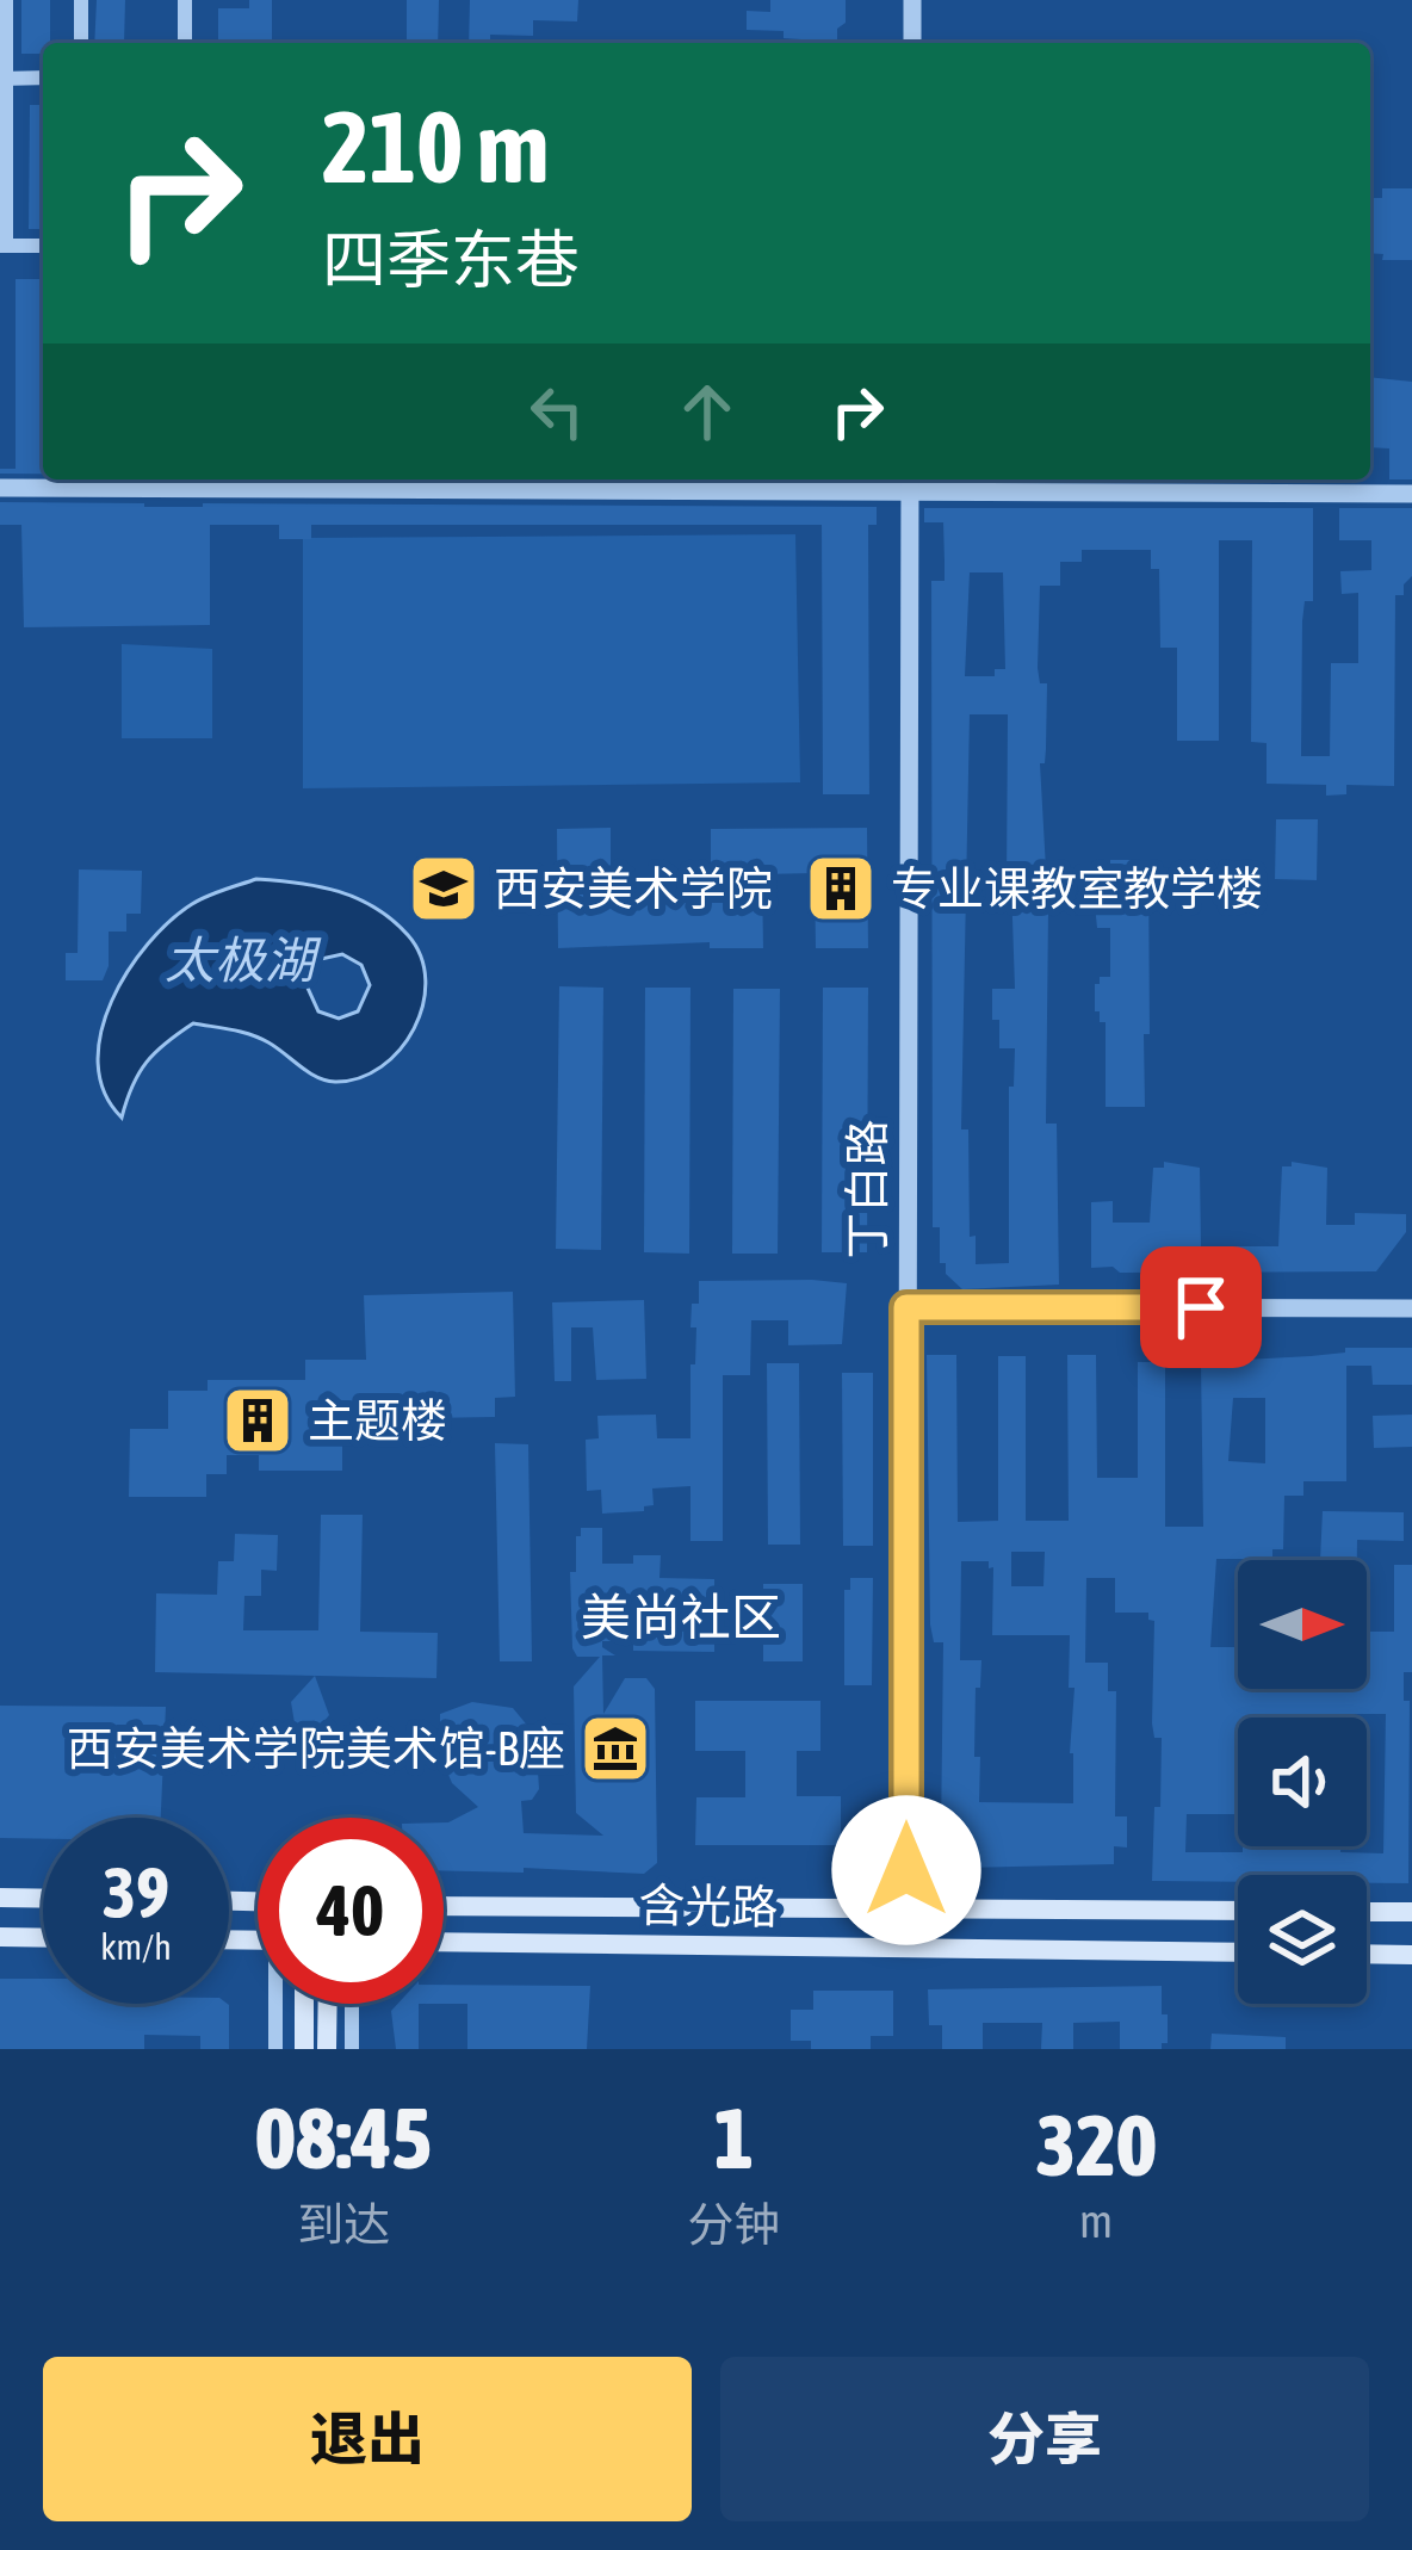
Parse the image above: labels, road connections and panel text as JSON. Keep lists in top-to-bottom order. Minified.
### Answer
{"streets":{"main road":["含光路"],"street":["丁白路"]},"crossings":[["丁白路","含光路"]],"districts":["美尚社区"],"water":["太极湖"],"places":{"school or university":["西安美术学院"],"building":["专业课教室教学楼","主题楼"],"museum":["西安美术学院美术馆-B座"]},"north":"right","page":{"turn":["210 m","四季东巷"],"speed":"39 km/h","limit":"40","eta":["08:45","到达","1","分钟","320","m"],"buttons":["退出","分享"]}}
